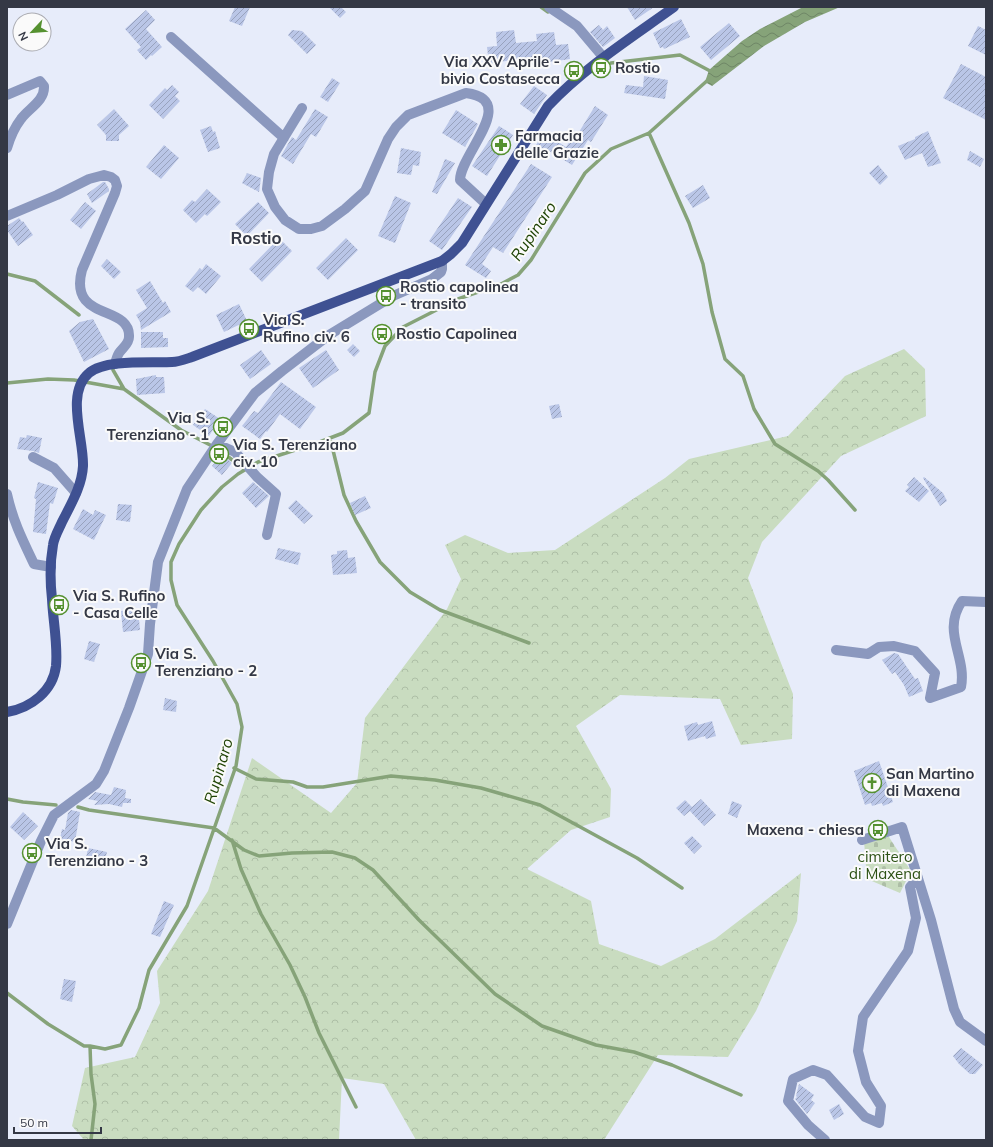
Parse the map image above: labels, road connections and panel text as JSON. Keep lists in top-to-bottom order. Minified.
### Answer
{"districts":["Rostio"],"water":["Rupinaro"],"parks":["cimitero di Maxena"],"places":{"bus stop":["Rostio","Via XXV Aprile - bivio Costasecca","Rostio capolinea - transito","Via S. Rufino civ. 6","Rostio Capolinea","Via S. Terenziano - 1","Via S. Terenziano civ. 10","Via S. Rufino - Casa Celle","Via S. Terenziano - 2","Maxena - chiesa","Via S. Terenziano - 3"],"pharmacy":["Farmacia delle Grazie"],"church":["San Martino di Maxena"]},"scale_bar":"50 m","north":"bottom left"}
